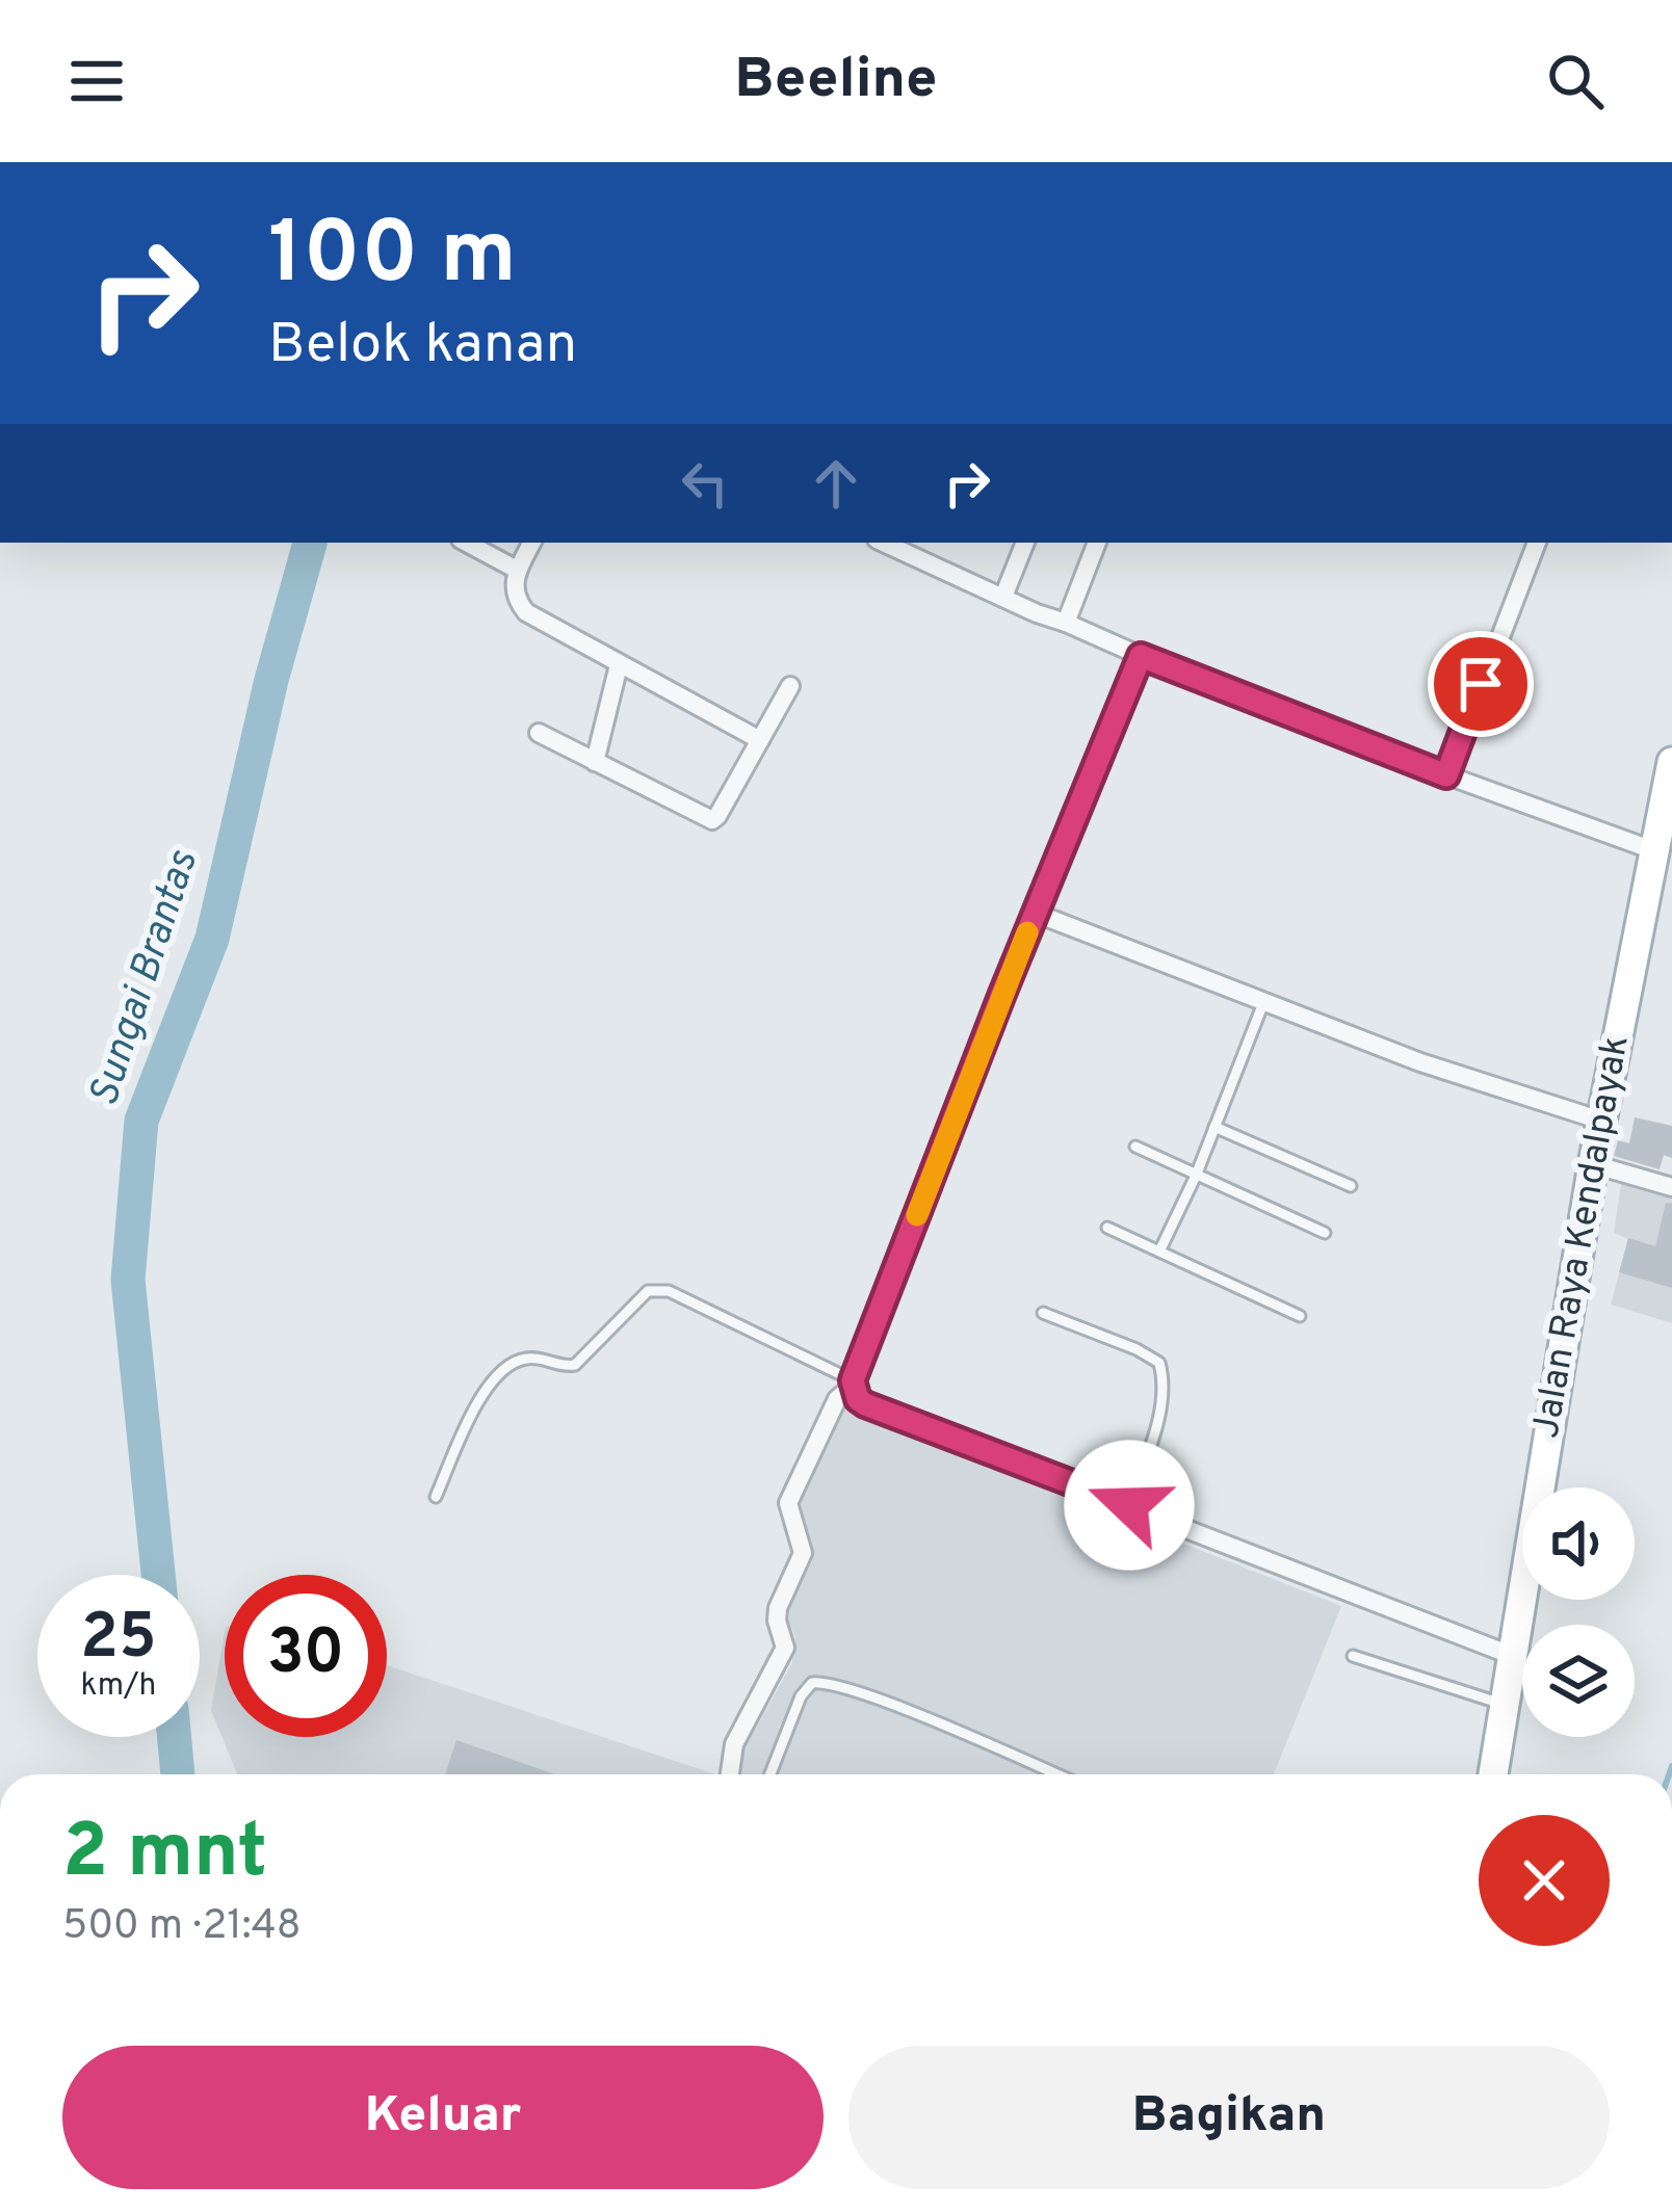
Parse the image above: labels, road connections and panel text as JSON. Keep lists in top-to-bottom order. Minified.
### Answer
{"streets":{"main road":["Jalan Raya Kendalpayak"]},"water":["Sungai Brantas"],"page":{"header":"Beeline","turn":["100 m","Belok kanan"],"speed":"25 km/h","limit":"30","heading":["2 mnt","500 m · 21:48"],"buttons":["Keluar","Bagikan"]}}
